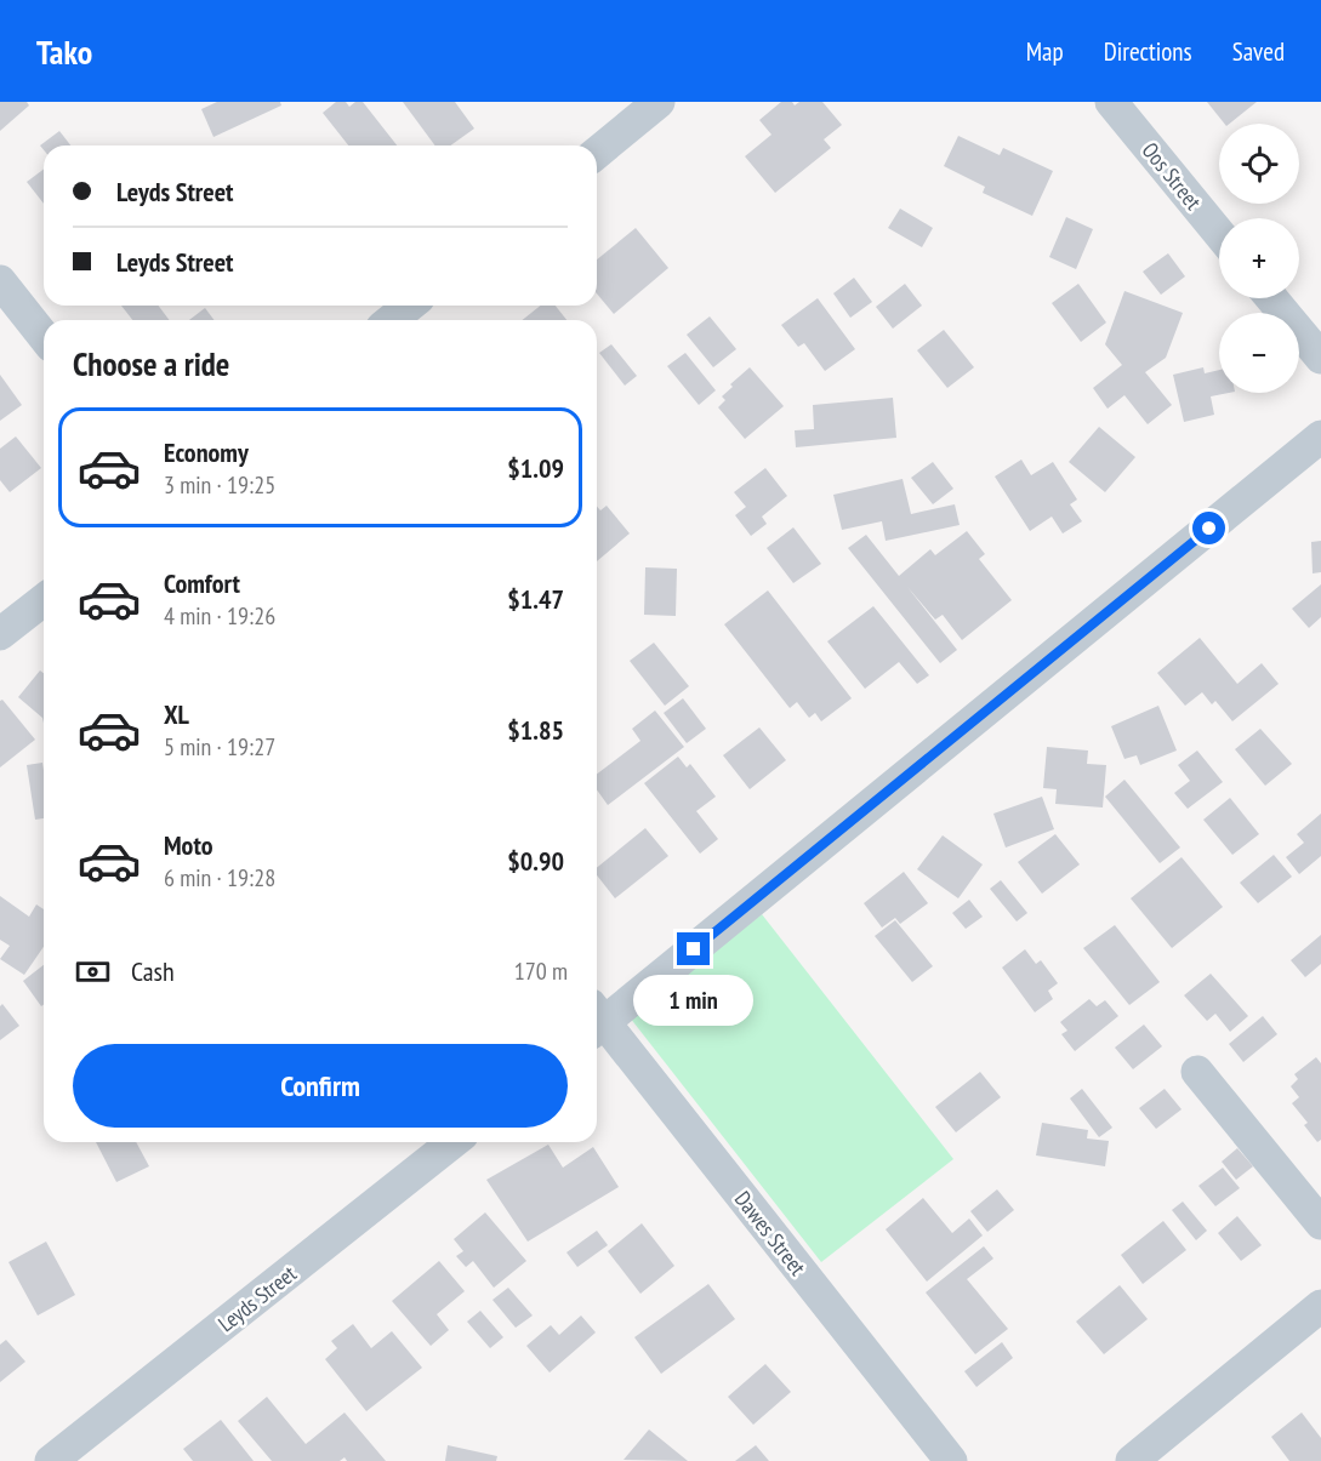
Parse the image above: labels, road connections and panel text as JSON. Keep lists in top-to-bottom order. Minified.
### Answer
{"streets":{"street":["Oos Street","Dawes Street","Leyds Street"]},"page":{"header":"Tako","nav":["Map","Directions","Saved"],"map_buttons":["+","−"],"banner":["Leyds Street","Leyds Street"],"heading":"Choose a ride","list":[{"name":"Economy","note":"3 min · 19:25","value":"$1.09"},{"name":"Comfort","note":"4 min · 19:26","value":"$1.47"},{"name":"XL","note":"5 min · 19:27","value":"$1.85"},{"name":"Moto","note":"6 min · 19:28","value":"$0.90"}],"pay":["Cash","170 m"],"bubble":"1 min","buttons":"Confirm"}}
